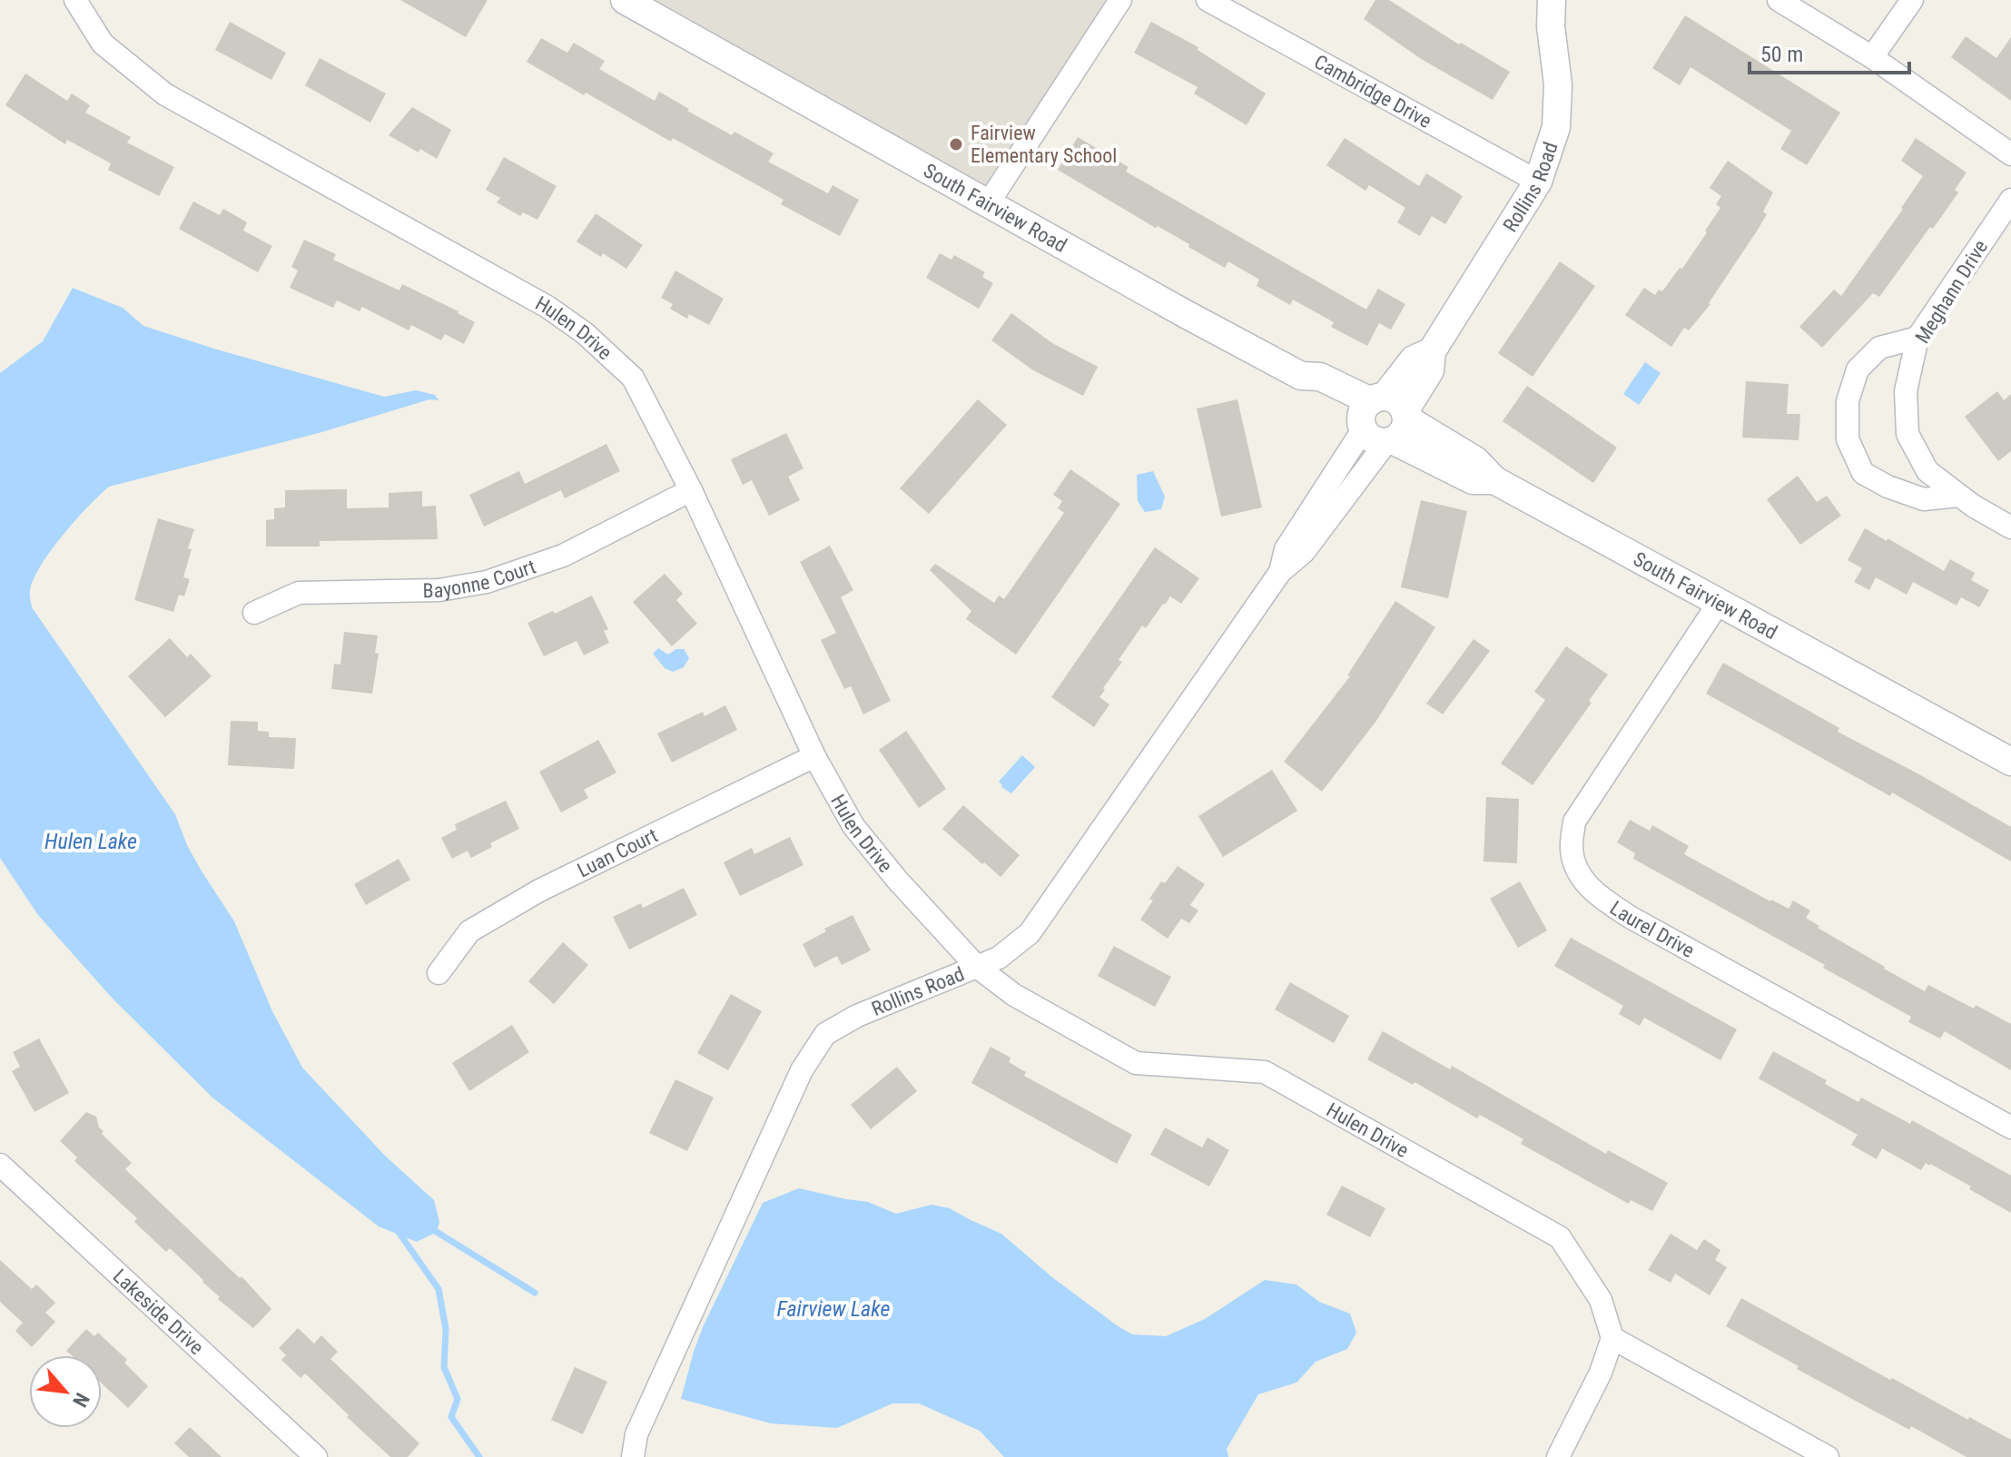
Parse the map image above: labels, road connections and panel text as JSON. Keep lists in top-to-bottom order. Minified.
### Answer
{"streets":{"street":["Cambridge Drive","Rollins Road","South Fairview Road","Meghann Drive","Hulen Drive","Bayonne Court","Luan Court","Laurel Drive","Lakeside Drive"]},"crossings":[["Cambridge Drive","Rollins Road"],["Rollins Road","South Fairview Road"],["Rollins Road","Hulen Drive"],["South Fairview Road","Laurel Drive"],["Hulen Drive","Bayonne Court"],["Hulen Drive","Luan Court"]],"water":["Hulen Lake","Fairview Lake"],"places":["Fairview Elementary School"],"scale_bar":"50 m","north":"bottom right"}
